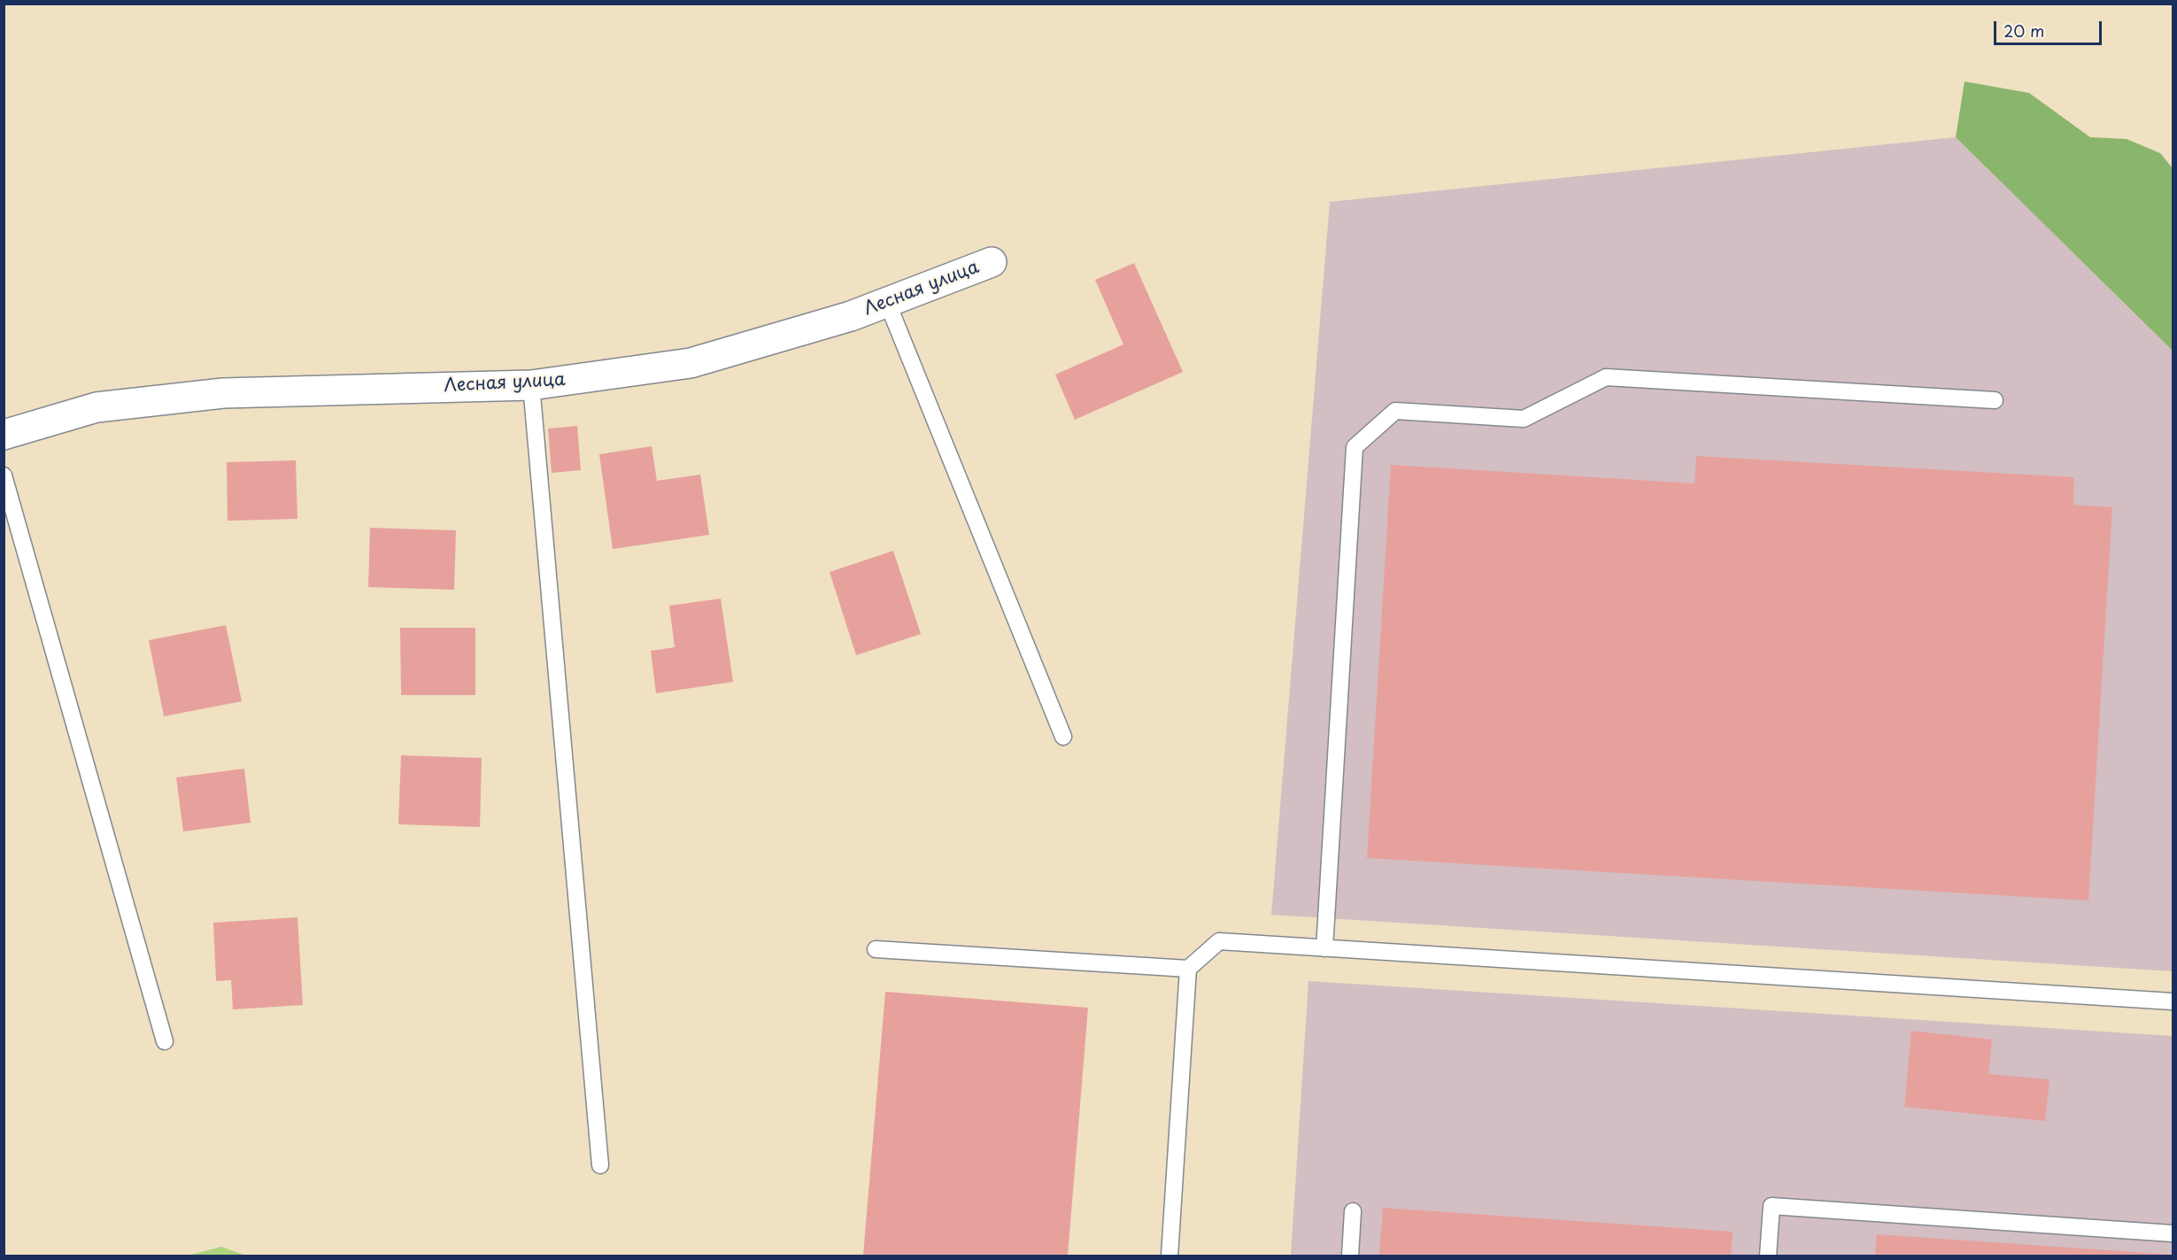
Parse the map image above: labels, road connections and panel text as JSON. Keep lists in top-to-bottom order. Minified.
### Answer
{"streets":{"street":["Лесная улица"]},"scale_bar":"20 m"}
